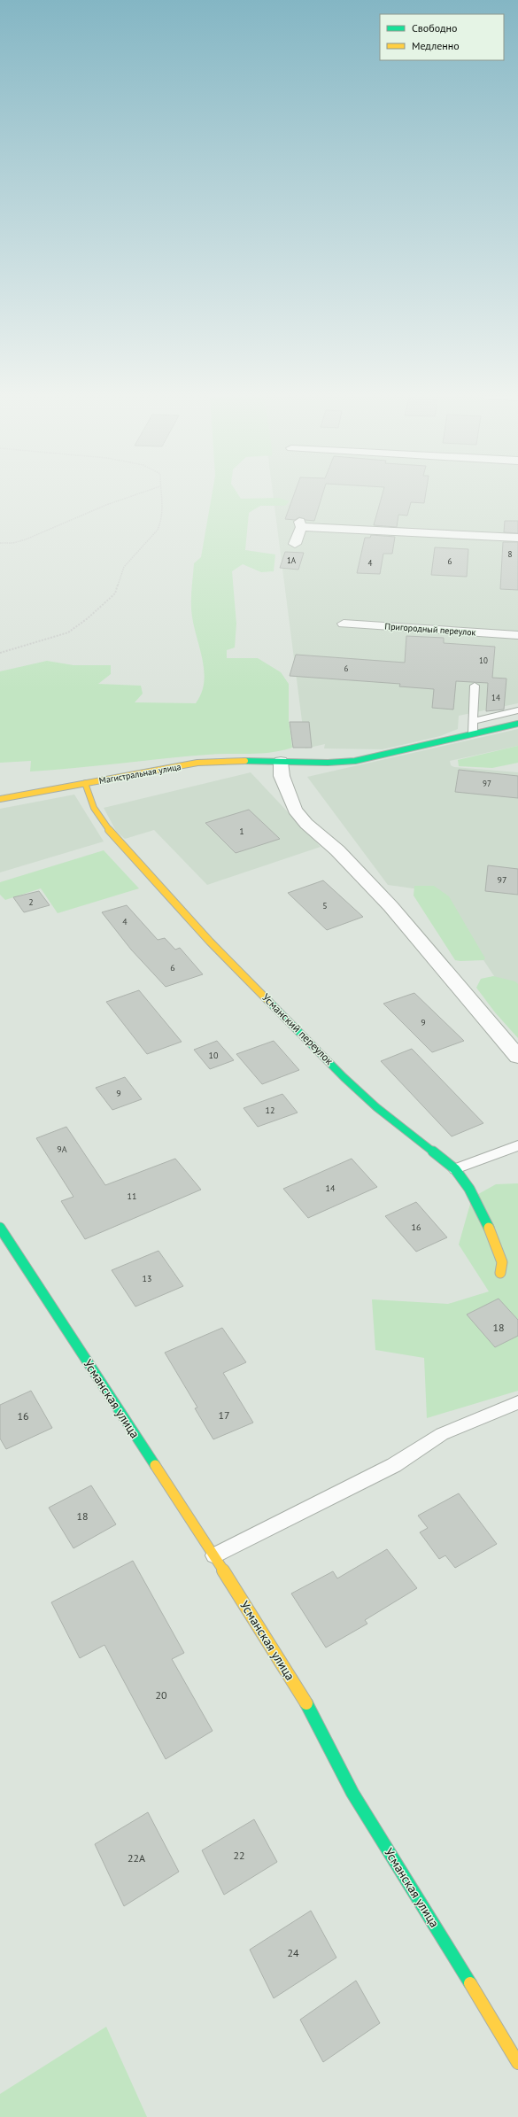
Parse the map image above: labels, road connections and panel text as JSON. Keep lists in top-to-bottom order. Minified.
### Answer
{"streets":{"street":["Пригородный переулок","Магистральная улица","Усманский переулок","Усманская улица"]},"crossings":[["Магистральная улица","Усманский переулок"]],"house_numbers":["8","1А","6","4","10","6","14","97","1","97","2","5","4","6","9","10","9","12","9А","14","11","16","13","18","17","16","18","20","22","22А","24"],"legend":["Свободно","Медленно"]}
